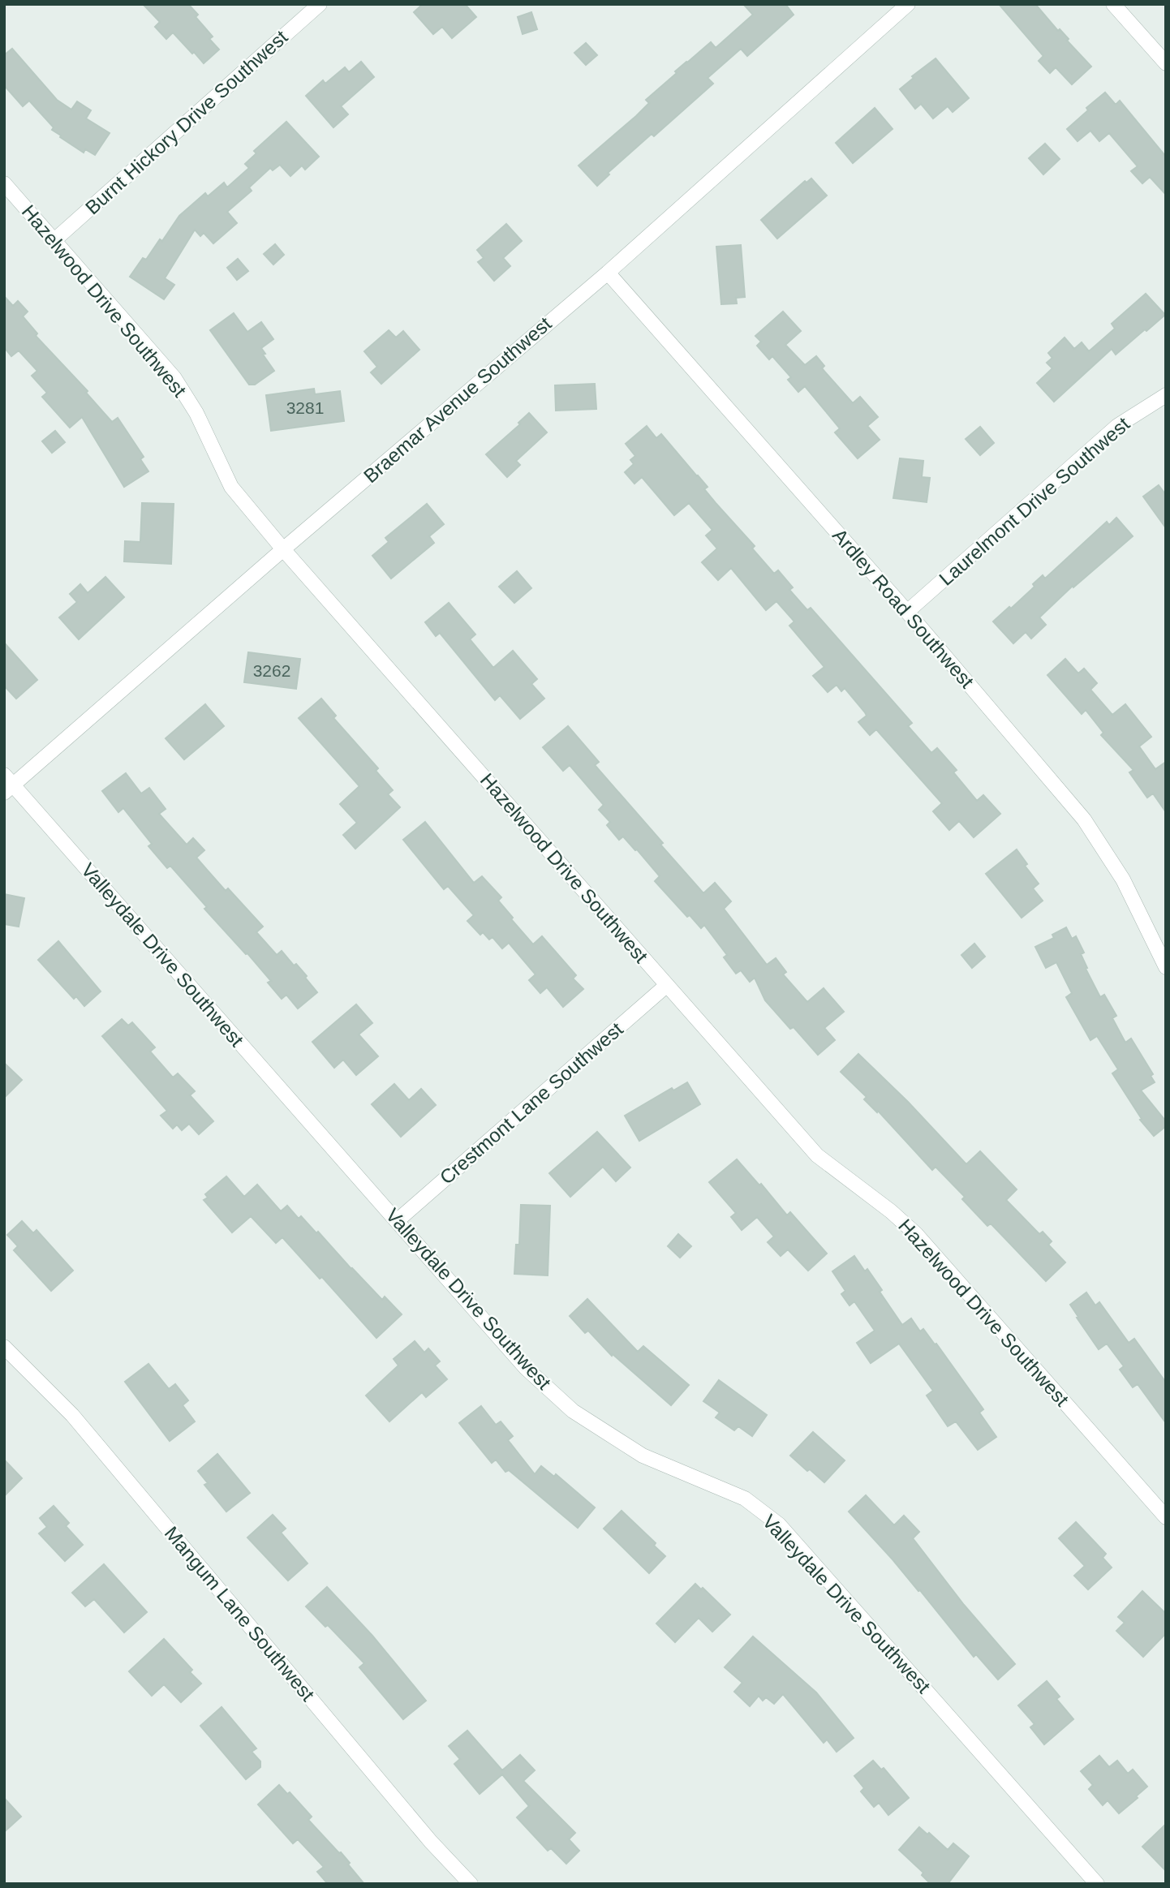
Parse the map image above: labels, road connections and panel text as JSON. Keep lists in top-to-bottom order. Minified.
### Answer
{"streets":{"street":["Burnt Hickory Drive Southwest","Hazelwood Drive Southwest","Braemar Avenue Southwest","Laurelmont Drive Southwest","Ardley Road Southwest","Valleydale Drive Southwest","Crestmont Lane Southwest","Mangum Lane Southwest"]},"crossings":[["Burnt Hickory Drive Southwest","Hazelwood Drive Southwest"],["Hazelwood Drive Southwest","Braemar Avenue Southwest"],["Hazelwood Drive Southwest","Crestmont Lane Southwest"],["Braemar Avenue Southwest","Ardley Road Southwest"],["Braemar Avenue Southwest","Valleydale Drive Southwest"],["Laurelmont Drive Southwest","Ardley Road Southwest"],["Valleydale Drive Southwest","Crestmont Lane Southwest"]],"house_numbers":["3281","3262"]}
